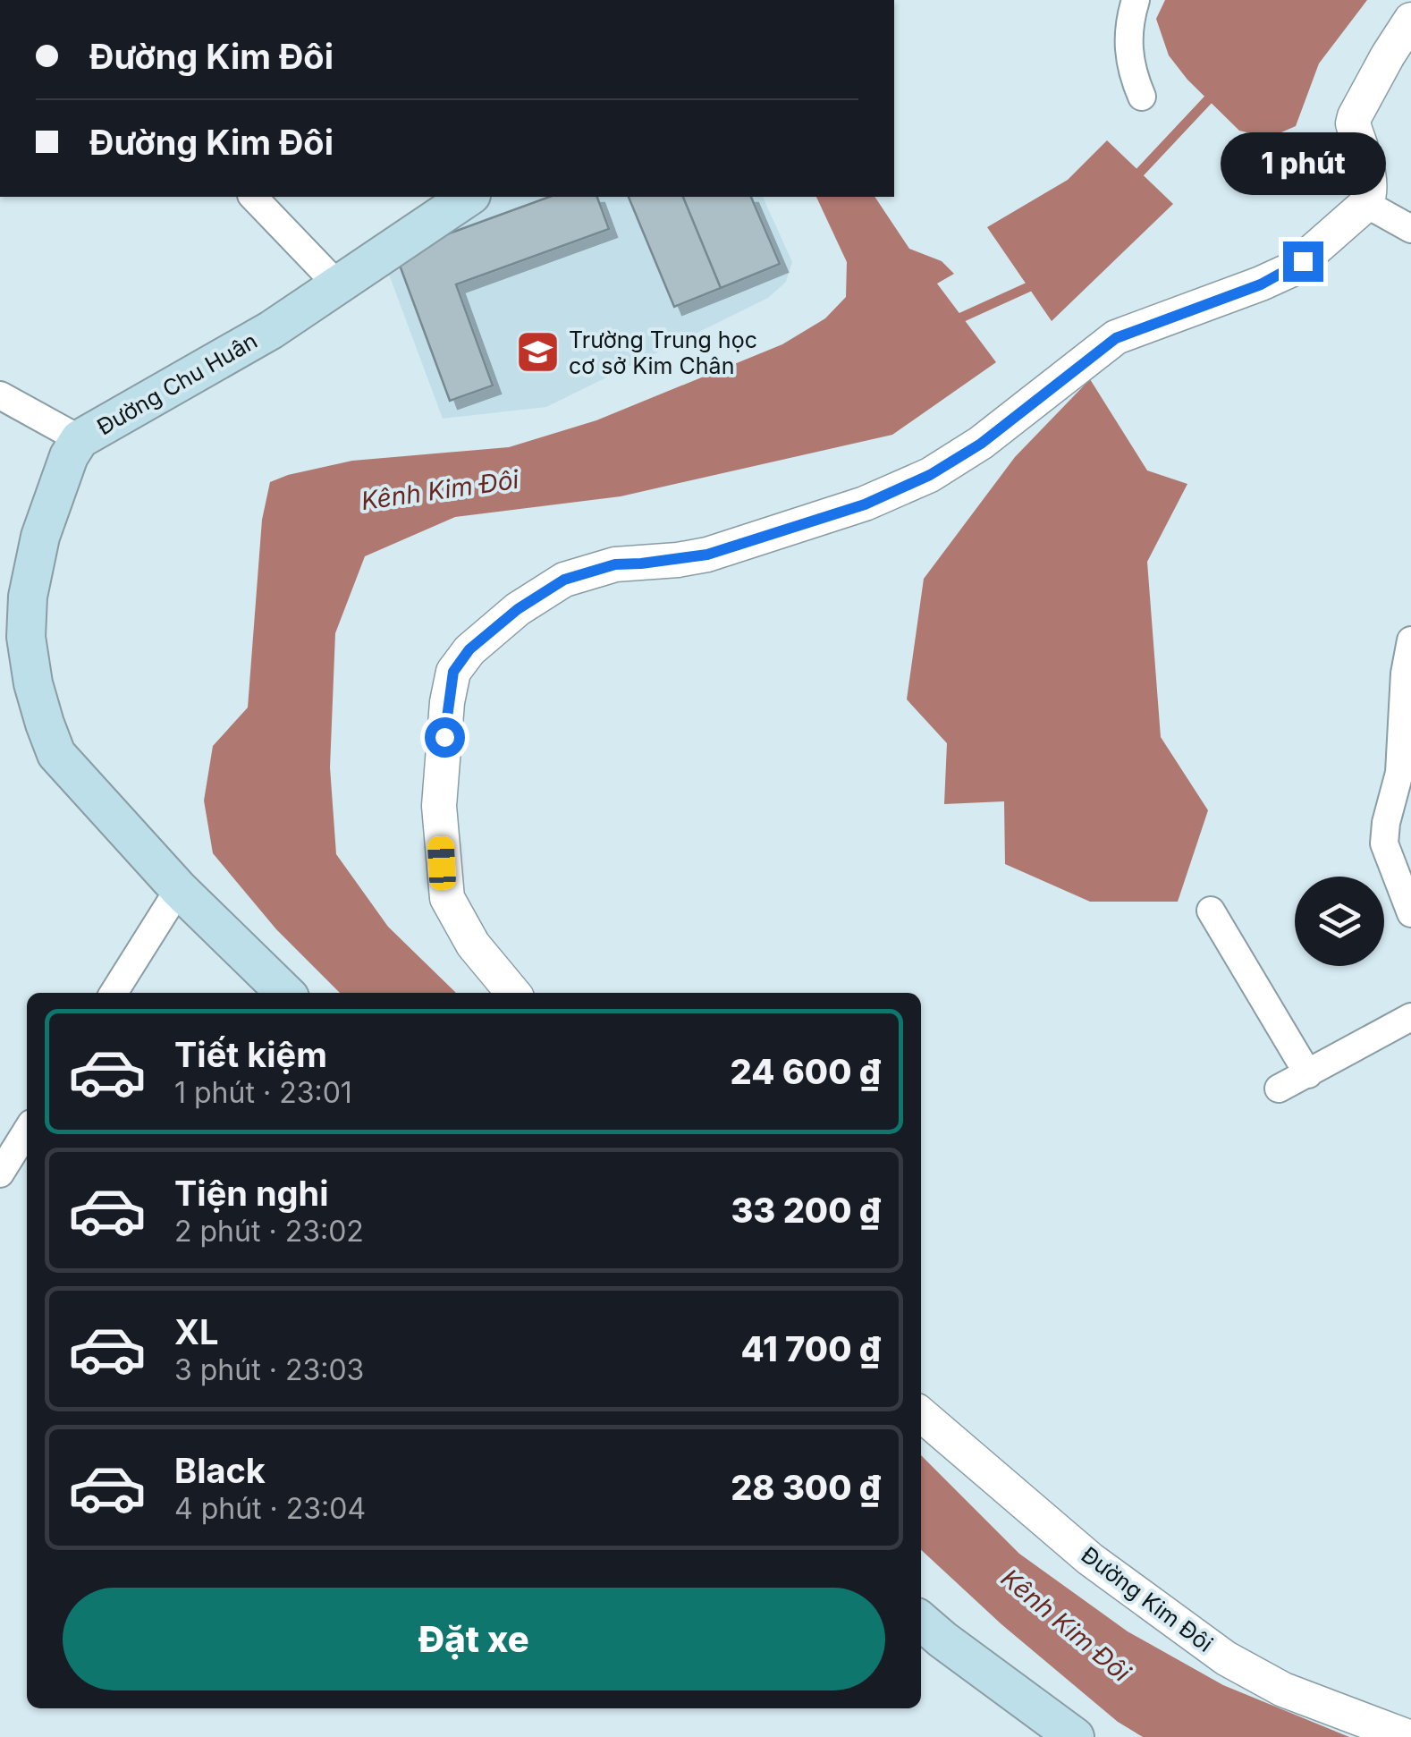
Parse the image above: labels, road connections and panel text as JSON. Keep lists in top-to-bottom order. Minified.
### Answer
{"streets":{"main road":["Đường Chu Huân"],"street":["Đường Kim Đôi"]},"water":["Kênh Kim Đôi"],"places":{"school or university":["Trường Trung học cơ sở Kim Chân"]},"page":{"banner":["Đường Kim Đôi","Đường Kim Đôi"],"bubble":"1 phút","list":[{"name":"Tiết kiệm","note":"1 phút · 23:01","value":"24 600 ₫"},{"name":"Tiện nghi","note":"2 phút · 23:02","value":"33 200 ₫"},{"name":"XL","note":"3 phút · 23:03","value":"41 700 ₫"},{"name":"Black","note":"4 phút · 23:04","value":"28 300 ₫"}],"buttons":"Đặt xe"}}
